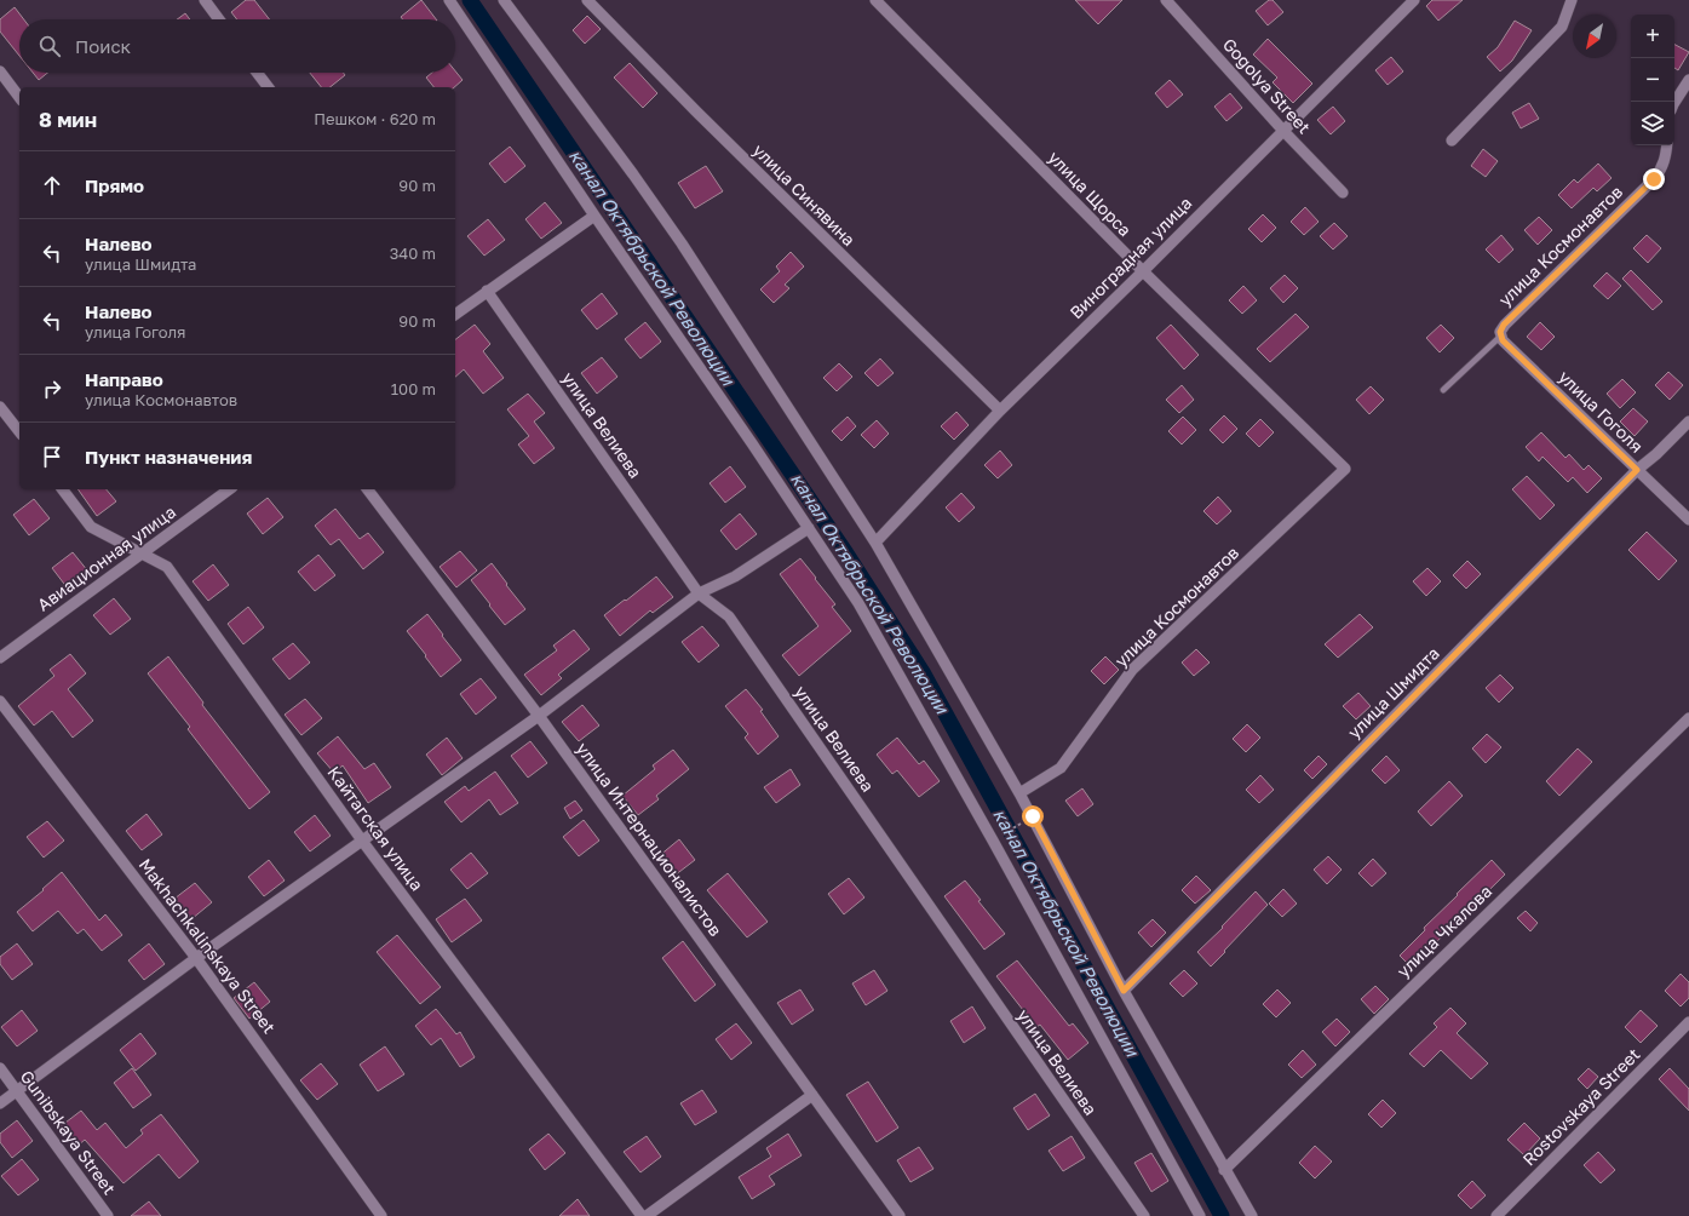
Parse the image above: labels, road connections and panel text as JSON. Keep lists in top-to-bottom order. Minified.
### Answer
{"streets":{"street":["Gogolya Street","улица Щорса","улица Синявина","улица Космонавтов","Виноградная улица","улица Гоголя","улица Велиева","Авиационная улица","улица Шмидта","Кайтагская улица","улица Интернационалистов","улица Чкалова","Makhachkalinskaya Street","Rostovskaya Street","Gunibskaya Street"]},"crossings":[["Gogolya Street","Виноградная улица"],["улица Щорса","улица Космонавтов"],["улица Щорса","Виноградная улица"],["улица Синявина","Виноградная улица"],["улица Космонавтов","улица Гоголя"],["улица Гоголя","улица Шмидта"],["Авиационная улица","Кайтагская улица"]],"water":["канал Октябрьской Революции"],"north":"bottom left","page":{"map_buttons":["+","−"],"search":"Поиск","heading":["8 мин","Пешком · 620 m"],"list":[["Прямо","90 m"],["Налево","улица Шмидта","340 m"],["Налево","улица Гоголя","90 m"],["Направо","улица Космонавтов","100 m"],"Пункт назначения"]}}
